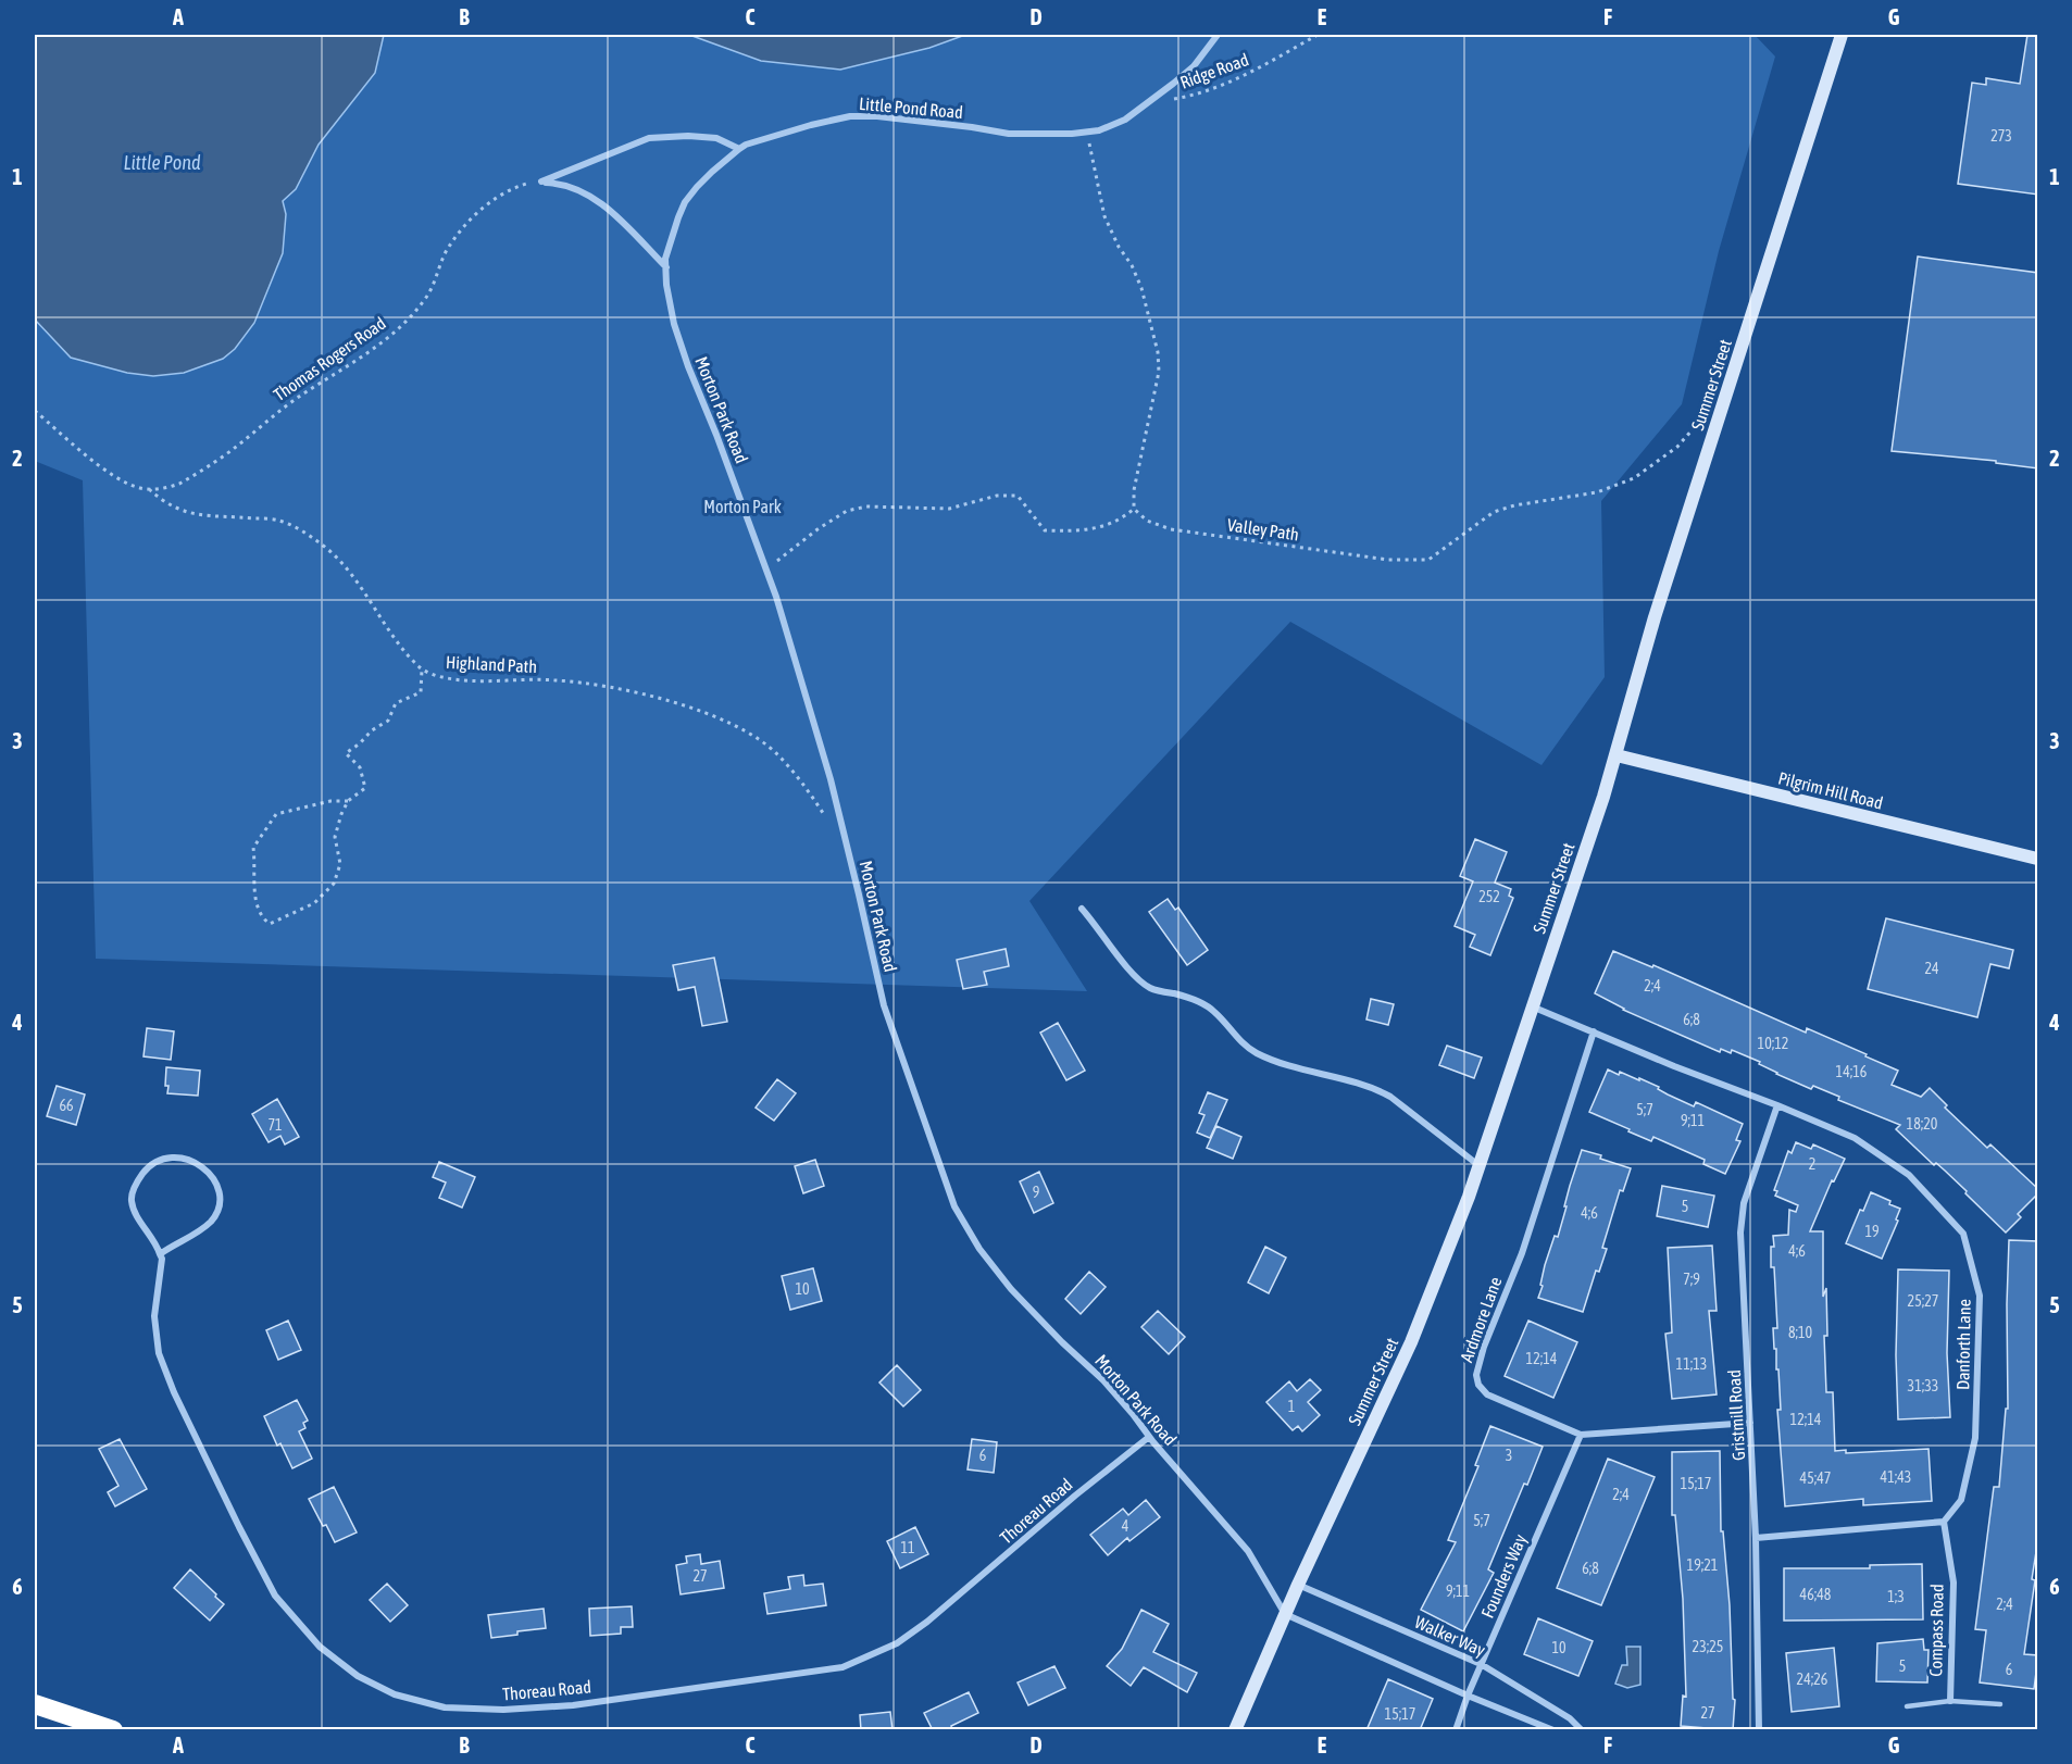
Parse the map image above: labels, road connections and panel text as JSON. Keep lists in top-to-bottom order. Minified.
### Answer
{"streets":{"main road":["Summer Street","Pilgrim Hill Road"],"street":["Little Pond Road","Morton Park Road","Ardmore Lane","Danforth Lane","Gristmill Road","Thoreau Road","Founders Way","Compass Road","Walker Way"],"path":["Ridge Road","Thomas Rogers Road","Valley Path","Highland Path"]},"crossings":[["Ridge Road","Little Pond Road"],["Little Pond Road","Morton Park Road"],["Thomas Rogers Road","Highland Path"],["Summer Street","Morton Park Road"],["Summer Street","Pilgrim Hill Road"],["Summer Street","Danforth Lane"],["Summer Street","Walker Way"],["Morton Park Road","Thoreau Road"],["Ardmore Lane","Danforth Lane"],["Ardmore Lane","Gristmill Road"],["Ardmore Lane","Founders Way"],["Danforth Lane","Gristmill Road"],["Danforth Lane","Compass Road"],["Founders Way","Walker Way"]],"water":["Little Pond"],"parks":["Morton Park"],"house_numbers":["273","252","24","2;4","6;8","10;12","14;16","66","5;7","9;11","18;20","71","2","9","5","4;6","19","4;6","7;9","10","25;27","8;10","12;14","11;13","31;33","1","12;14","6","3","41;43","45;47","15;17","2;4","5;7","4","11","19;21","6;8","27","9;11","46;48","1;3","2;4","23;25","10","5","6","24;26","27","15;17"],"grid":{"columns":["A","B","C","D","E","F","G"],"rows":["1","2","3","4","5","6"]}}
